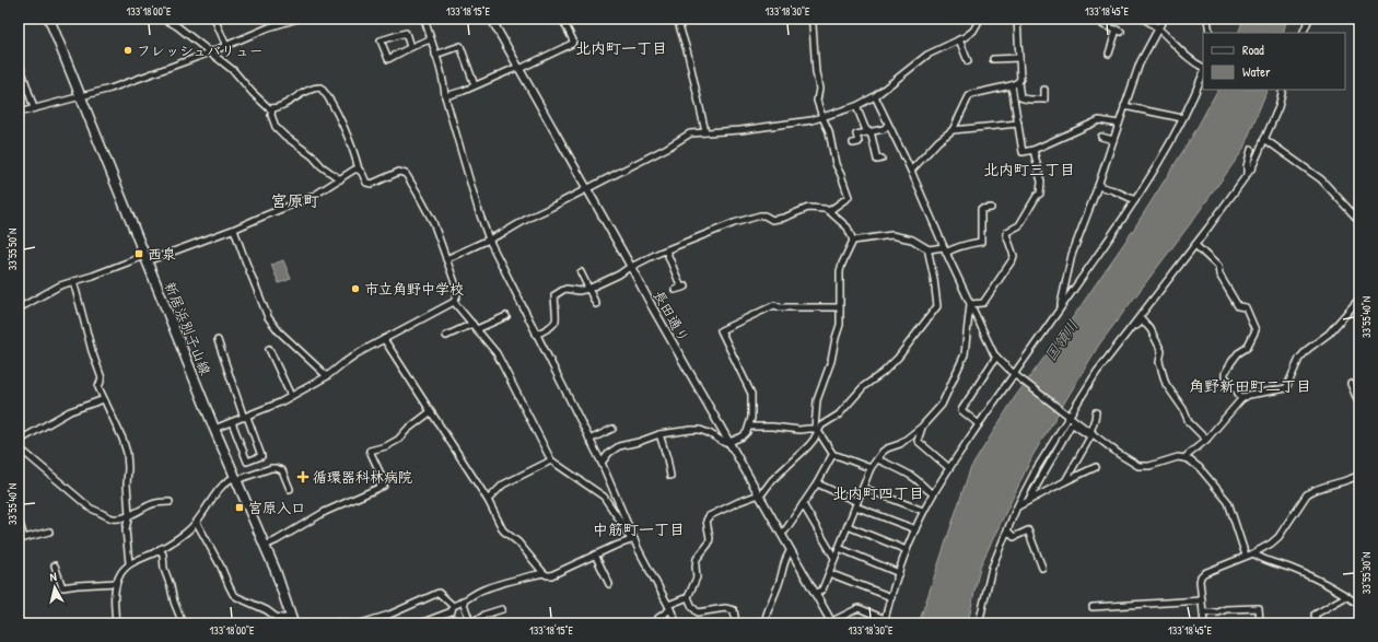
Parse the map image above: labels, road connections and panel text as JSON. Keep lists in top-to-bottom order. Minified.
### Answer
{"streets":{"main road":["新居浜別子山線"],"street":["長田通り"]},"districts":["北内町一丁目","北内町三丁目","宮原町","角野新田町二丁目","北内町四丁目","中筋町一丁目"],"water":["国領川"],"places":{"other":["フレッシュバリュー","市立角野中学校"],"transit":["西泉","宮原入口"],"health":["循環器科林病院"]},"legend":["Road","Water"],"north":"top","coordinates":["133°18'00\"E","133°18'15\"E","133°18'30\"E","133°18'45\"E","33°55'50\"N","33°55'40\"N","33°55'30\"N"]}
